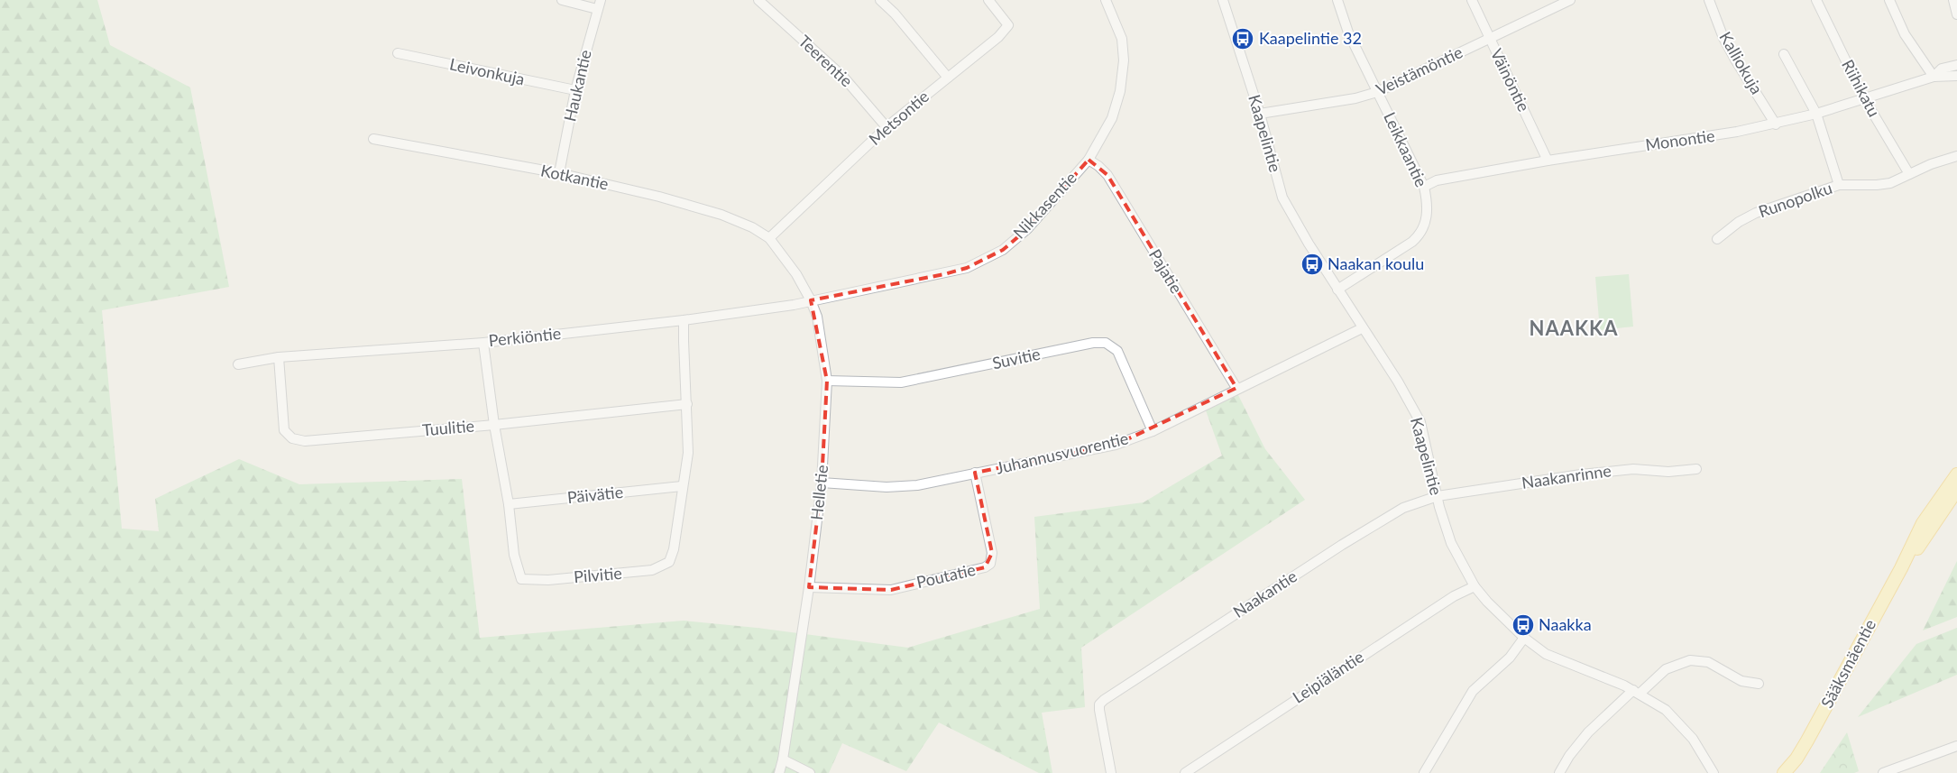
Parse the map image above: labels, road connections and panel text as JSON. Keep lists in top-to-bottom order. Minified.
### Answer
{"streets":{"main road":["Sääksmäentie"],"street":["Teerentie","Kalliokuja","Veistämöntie","Leivonkuja","Väinöntie","Haukantie","Riihikatu","Metsontie","Kaapelintie","Monontie","Leikkaantie","Kotkantie","Runopolku","Nikkasentie","Pajatie","Perkiöntie","Suvitie","Tuulitie","Juhannusvuorentie","Naakanrinne","Helletie","Päivätie","Pilvitie","Poutatie","Naakantie","Leipiäläntie"]},"crossings":[["Teerentie","Metsontie"],["Kalliokuja","Monontie"],["Veistämöntie","Väinöntie"],["Veistämöntie","Kaapelintie"],["Veistämöntie","Leikkaantie"],["Leivonkuja","Haukantie"],["Väinöntie","Monontie"],["Haukantie","Kotkantie"],["Riihikatu","Monontie"],["Riihikatu","Runopolku"],["Metsontie","Kotkantie"],["Metsontie","Helletie"],["Kaapelintie","Leikkaantie"],["Kaapelintie","Juhannusvuorentie"],["Kaapelintie","Naakanrinne"],["Kaapelintie","Naakantie"],["Kaapelintie","Leipiäläntie"],["Monontie","Leikkaantie"],["Kotkantie","Helletie"],["Nikkasentie","Pajatie"],["Nikkasentie","Perkiöntie"],["Nikkasentie","Helletie"],["Pajatie","Juhannusvuorentie"],["Perkiöntie","Tuulitie"],["Perkiöntie","Helletie"],["Perkiöntie","Pilvitie"],["Suvitie","Juhannusvuorentie"],["Suvitie","Helletie"],["Tuulitie","Pilvitie"],["Juhannusvuorentie","Helletie"],["Juhannusvuorentie","Poutatie"],["Naakanrinne","Naakantie"],["Helletie","Poutatie"],["Päivätie","Pilvitie"]],"districts":["NAAKKA"],"places":{"bus stop":["Kaapelintie 32","Naakan koulu","Naakka"]}}
